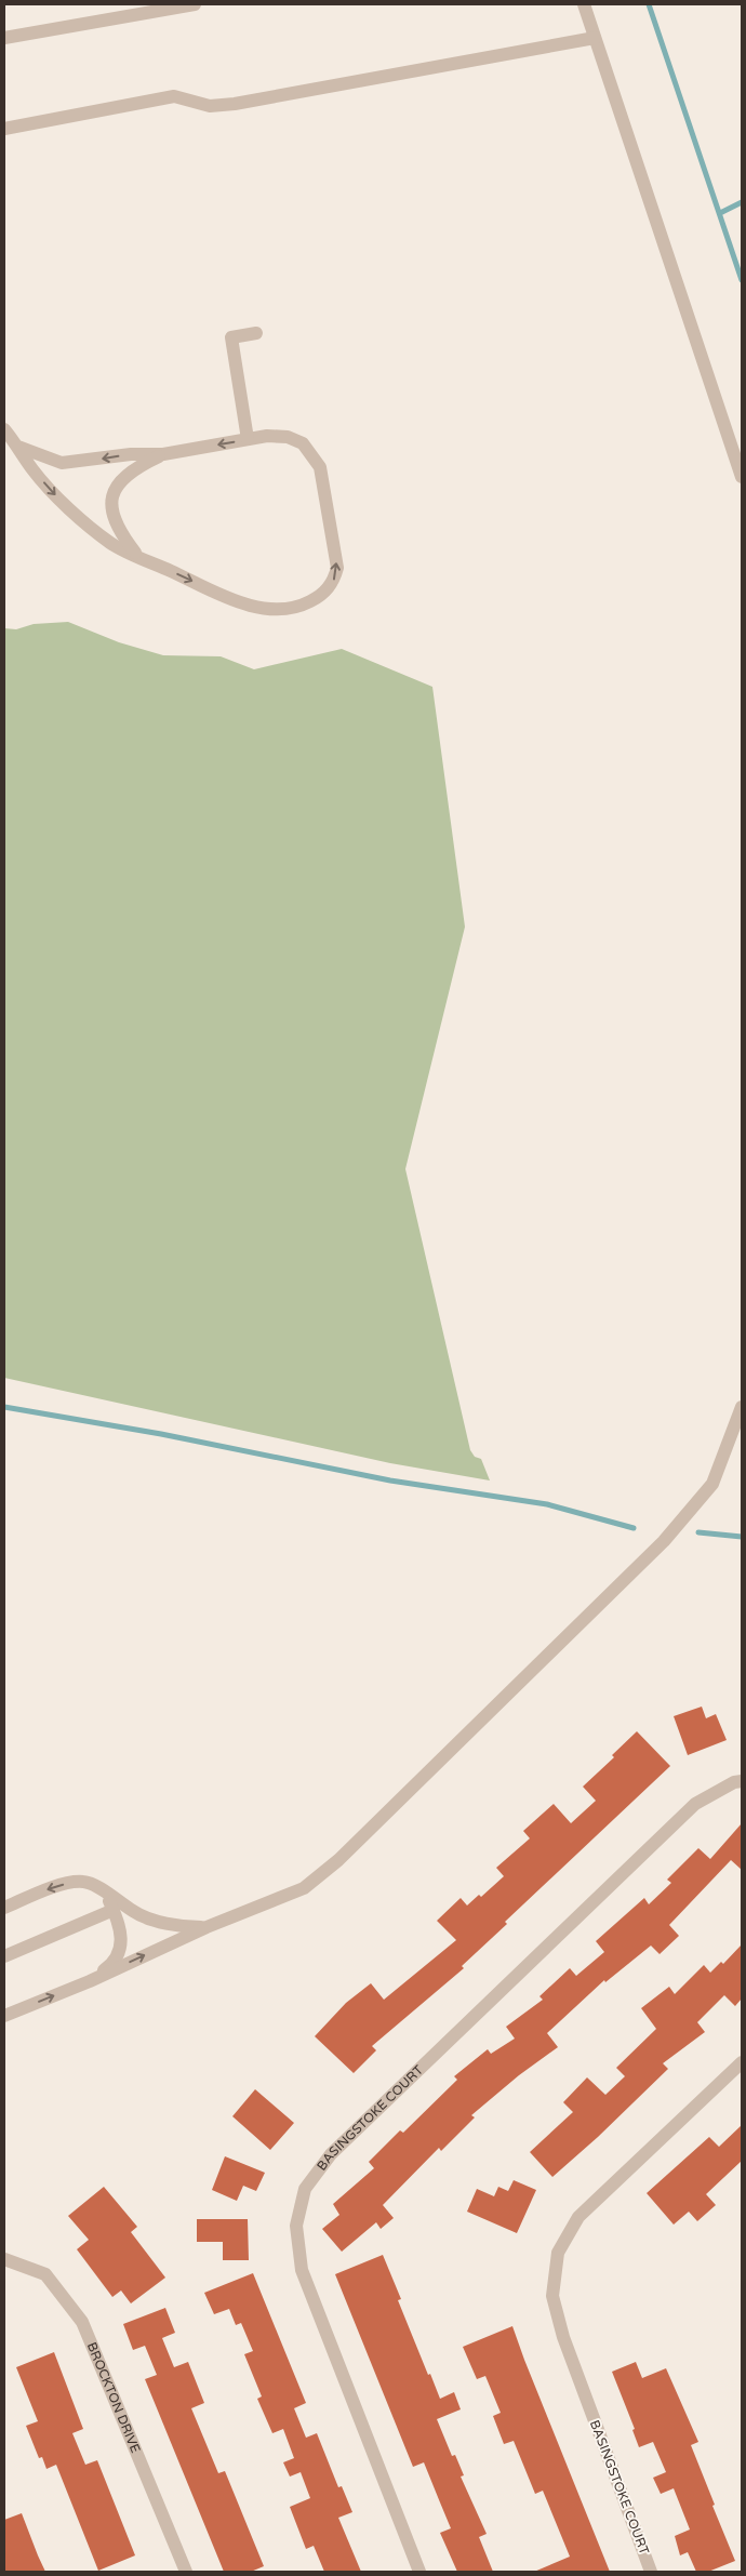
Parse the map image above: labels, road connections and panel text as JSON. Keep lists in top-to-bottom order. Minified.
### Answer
{"streets":{"street":["BASINGSTOKE COURT","BROCKTON DRIVE"]}}
